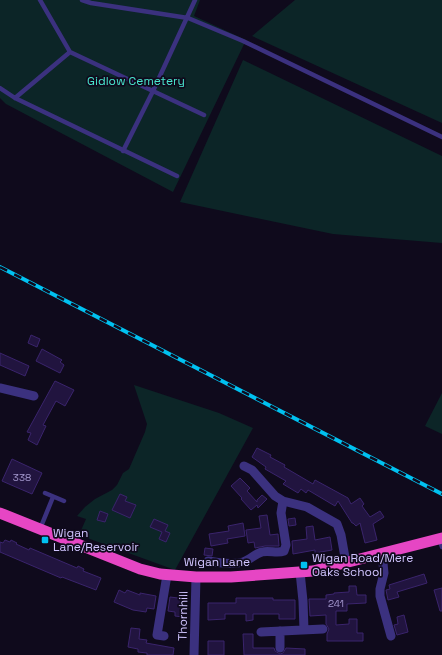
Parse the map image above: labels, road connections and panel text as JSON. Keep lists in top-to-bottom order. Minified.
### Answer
{"streets":{"highway":["Wigan Lane"],"street":["Thornhill"]},"crossings":[["Wigan Lane","Thornhill"]],"parks":["Gidlow Cemetery"],"places":{"transit":["Wigan Lane/Reservoir","Wigan Road/Mere Oaks School"]},"house_numbers":["338","241"]}
